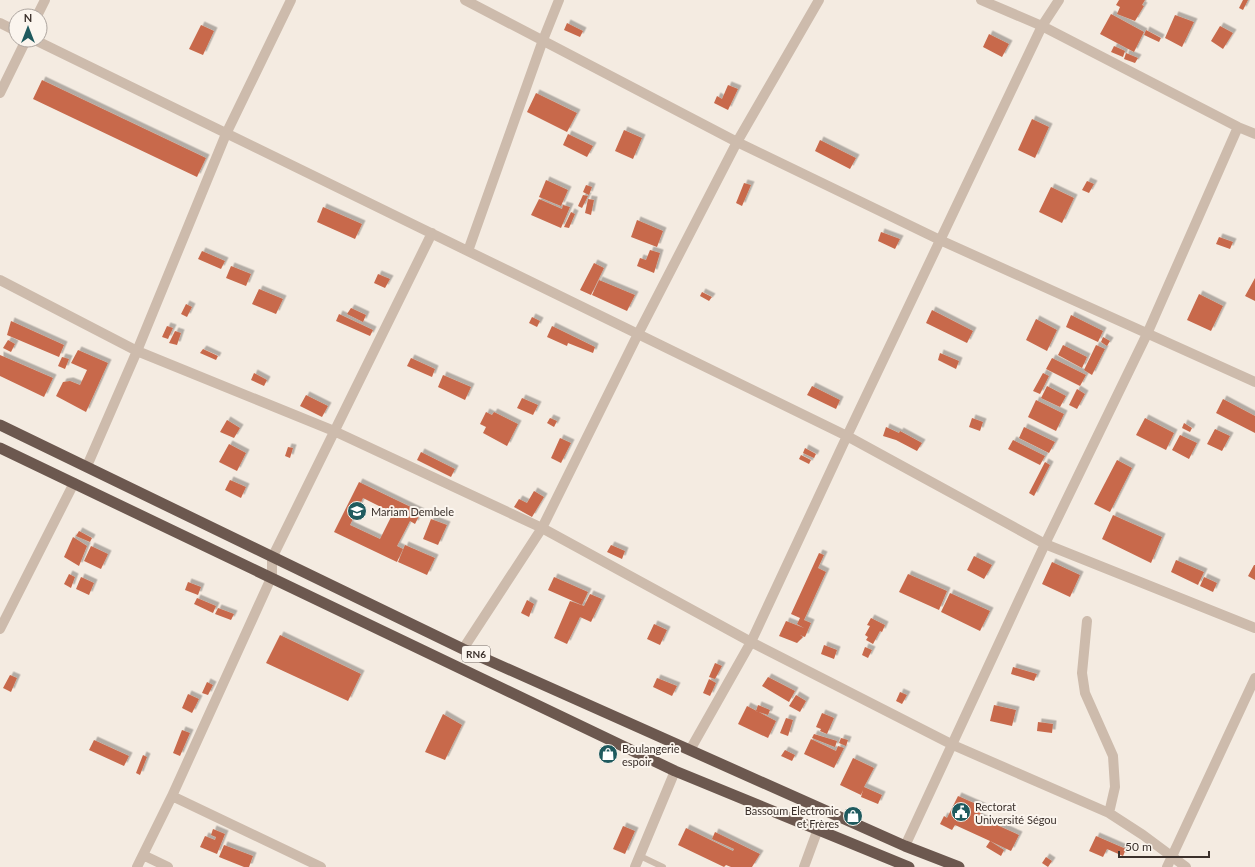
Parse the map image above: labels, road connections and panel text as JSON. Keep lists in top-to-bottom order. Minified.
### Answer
{"streets":{"highway":["RN6"]},"places":{"school or university":["Mariam Dembele"],"shop":["Boulangerie espoir","Bassoum Electronic et Frères"],"public building":["Rectorat Université Ségou"]},"scale_bar":"50 m","north":"top"}
